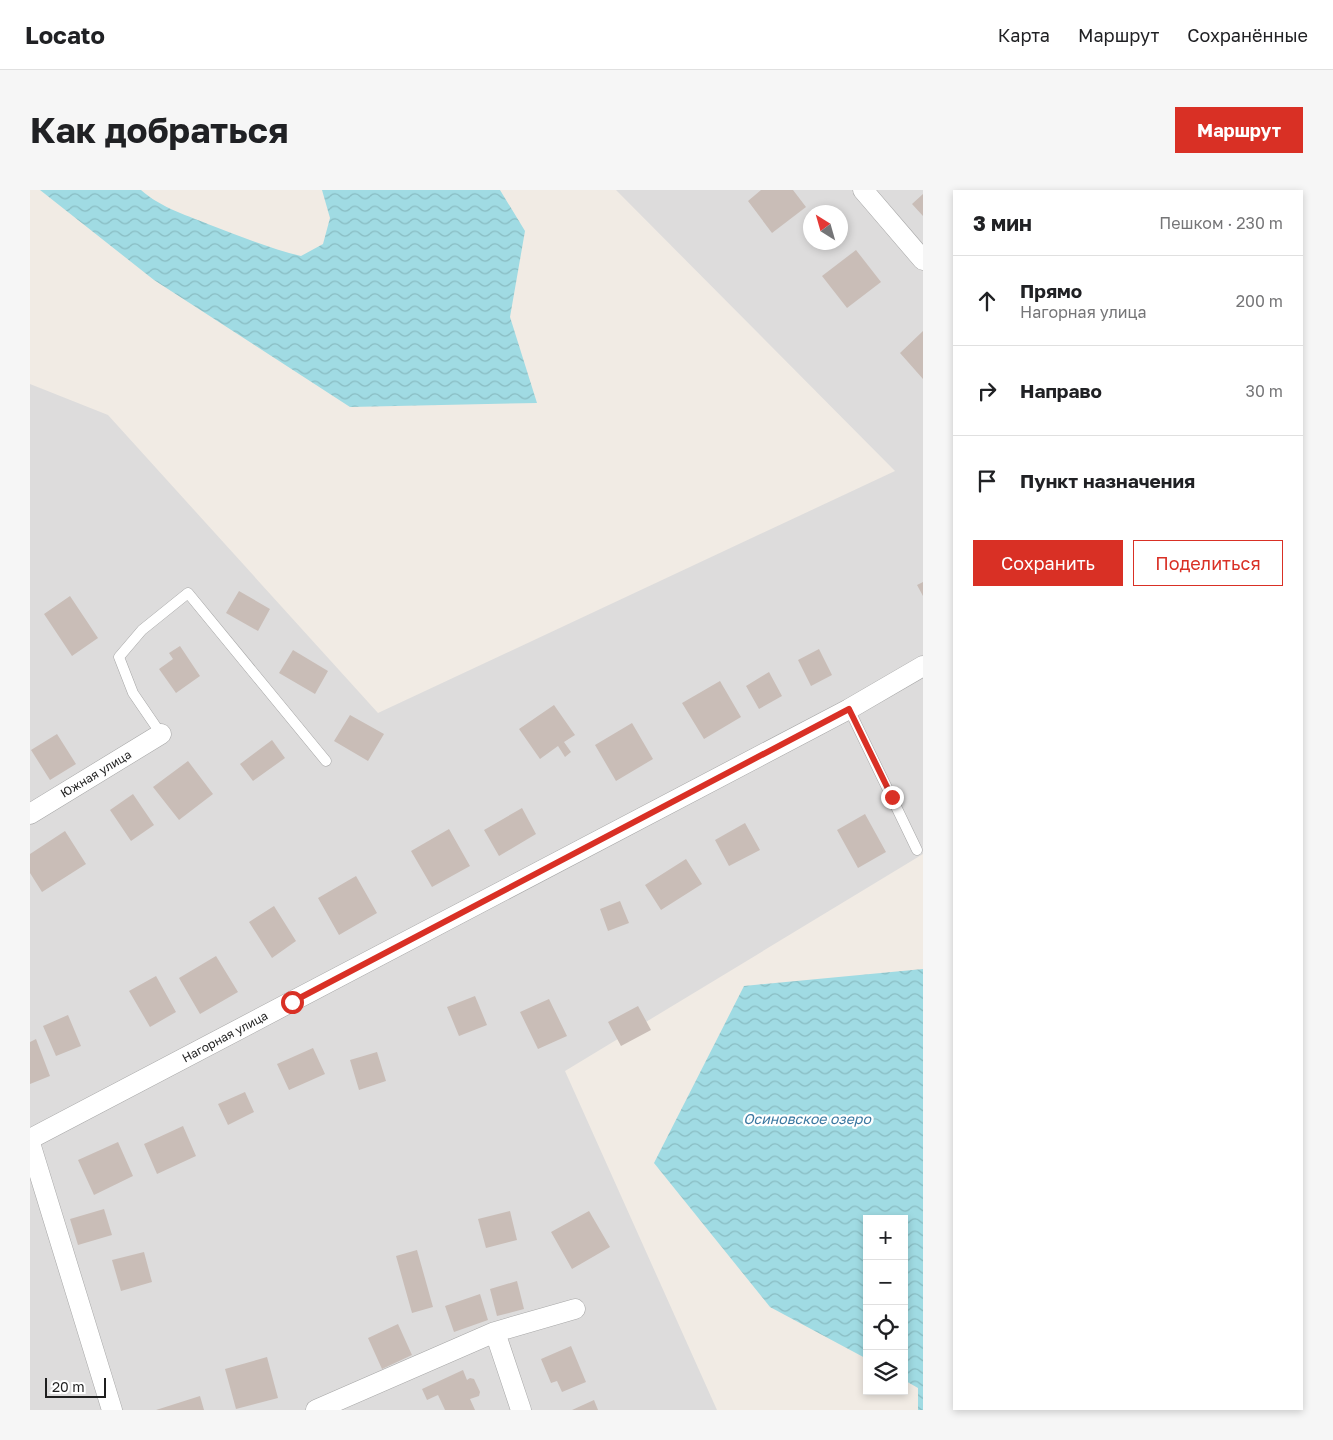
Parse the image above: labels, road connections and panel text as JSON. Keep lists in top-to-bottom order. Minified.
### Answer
{"streets":{"street":["Южная улица","Нагорная улица"]},"water":["Осиновское озеро"],"scale_bar":"20 m","north":"top left","page":{"header":"Locato","nav":["Карта","Маршрут","Сохранённые"],"buttons":["Маршрут",["Сохранить","Поделиться"]],"title":"Как добраться","heading":["3 мин","Пешком · 230 m"],"list":[["Прямо","Нагорная улица","200 m"],["Направо","30 m"],"Пункт назначения"],"map_buttons":["+","−"],"scale":"20 m"}}
